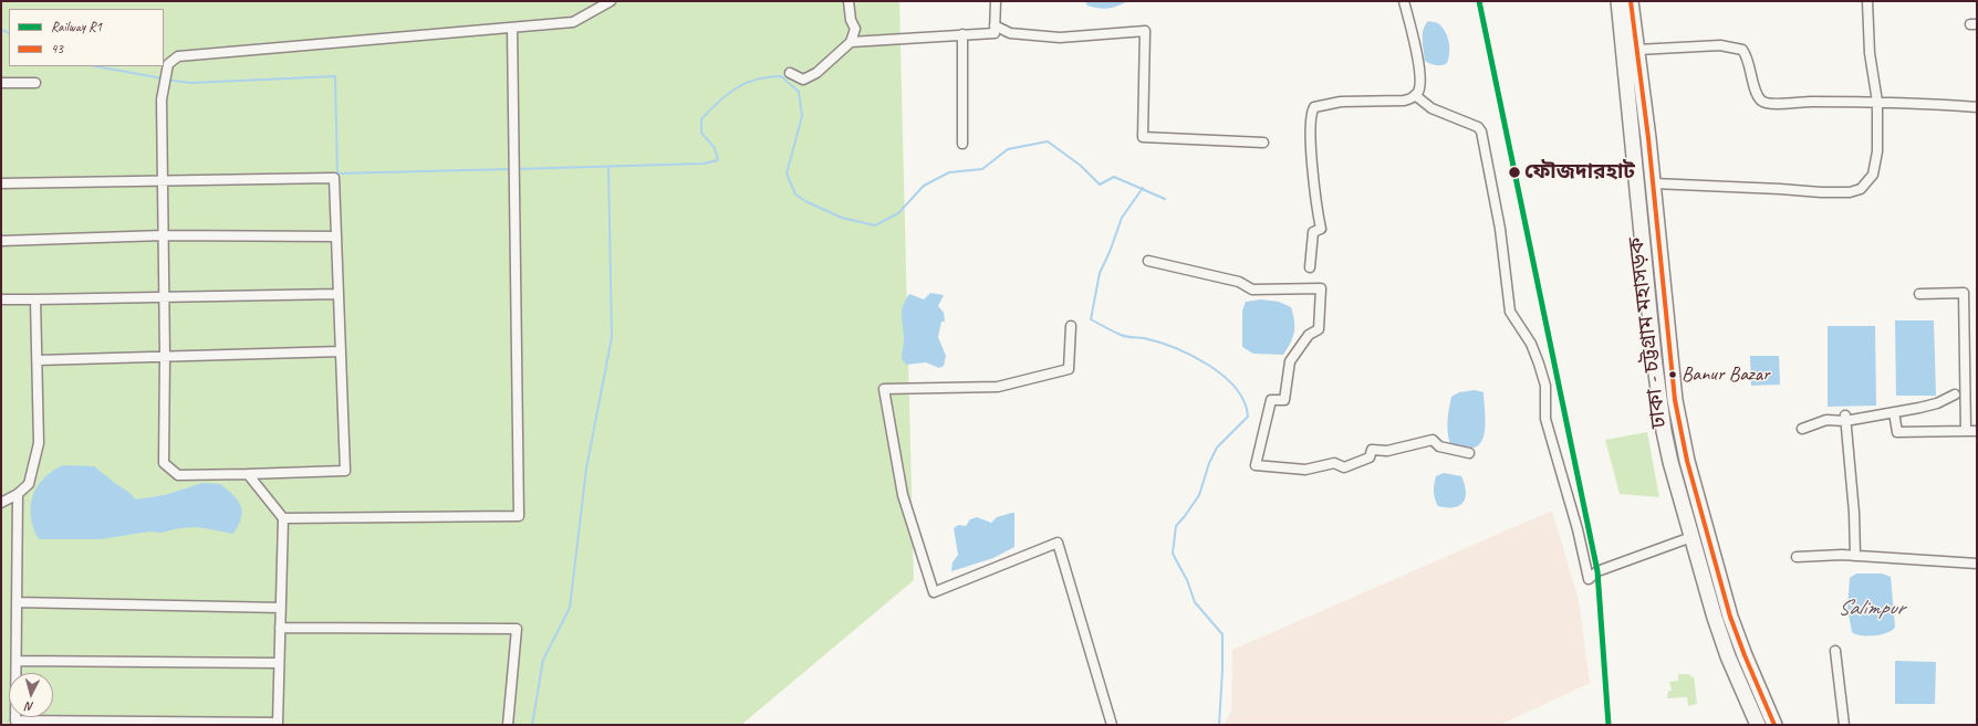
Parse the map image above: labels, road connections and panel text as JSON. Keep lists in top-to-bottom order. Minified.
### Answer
{"streets":{"highway":["ঢাকা - চট্টগ্রাম মহাসড়ক"]},"water":["Salimpur"],"places":["ফৌজদারহাট","Banur Bazar"],"lines":["rail line R1","transit line 43"],"legend":["Railway R1","43"],"north":"bottom"}
